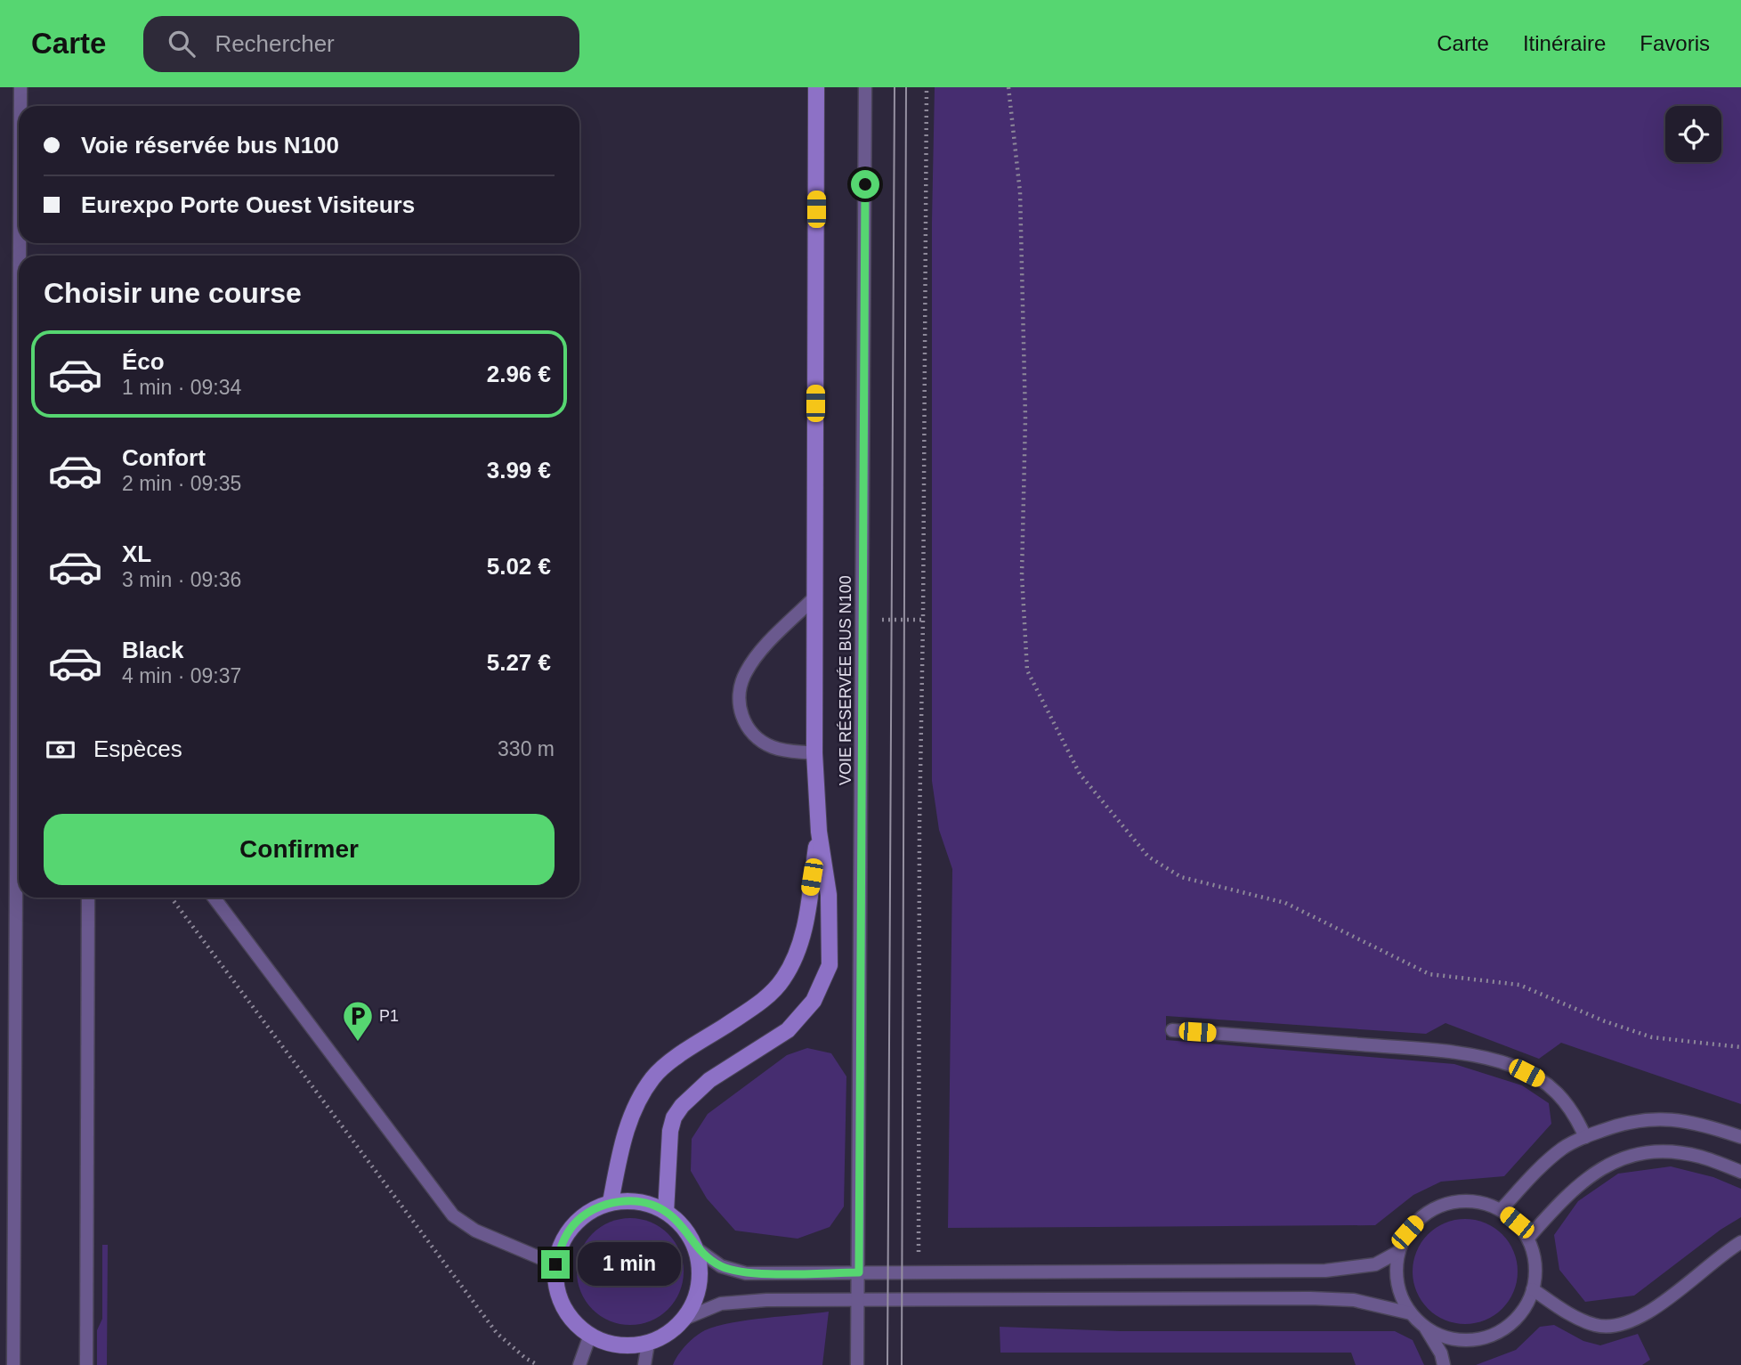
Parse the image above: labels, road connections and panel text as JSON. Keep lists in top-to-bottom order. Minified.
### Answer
{"streets":{"lane":["VOIE RÉSERVÉE BUS N100"]},"places":{"parking":["P1"]},"page":{"header":"Carte","search":"Rechercher","nav":["Carte","Itinéraire","Favoris"],"banner":["Voie réservée bus N100","Eurexpo Porte Ouest Visiteurs"],"heading":"Choisir une course","list":[{"name":"Éco","note":"1 min · 09:34","value":"2.96 €"},{"name":"Confort","note":"2 min · 09:35","value":"3.99 €"},{"name":"XL","note":"3 min · 09:36","value":"5.02 €"},{"name":"Black","note":"4 min · 09:37","value":"5.27 €"}],"pay":["Espèces","330 m"],"buttons":"Confirmer","bubble":"1 min"}}
